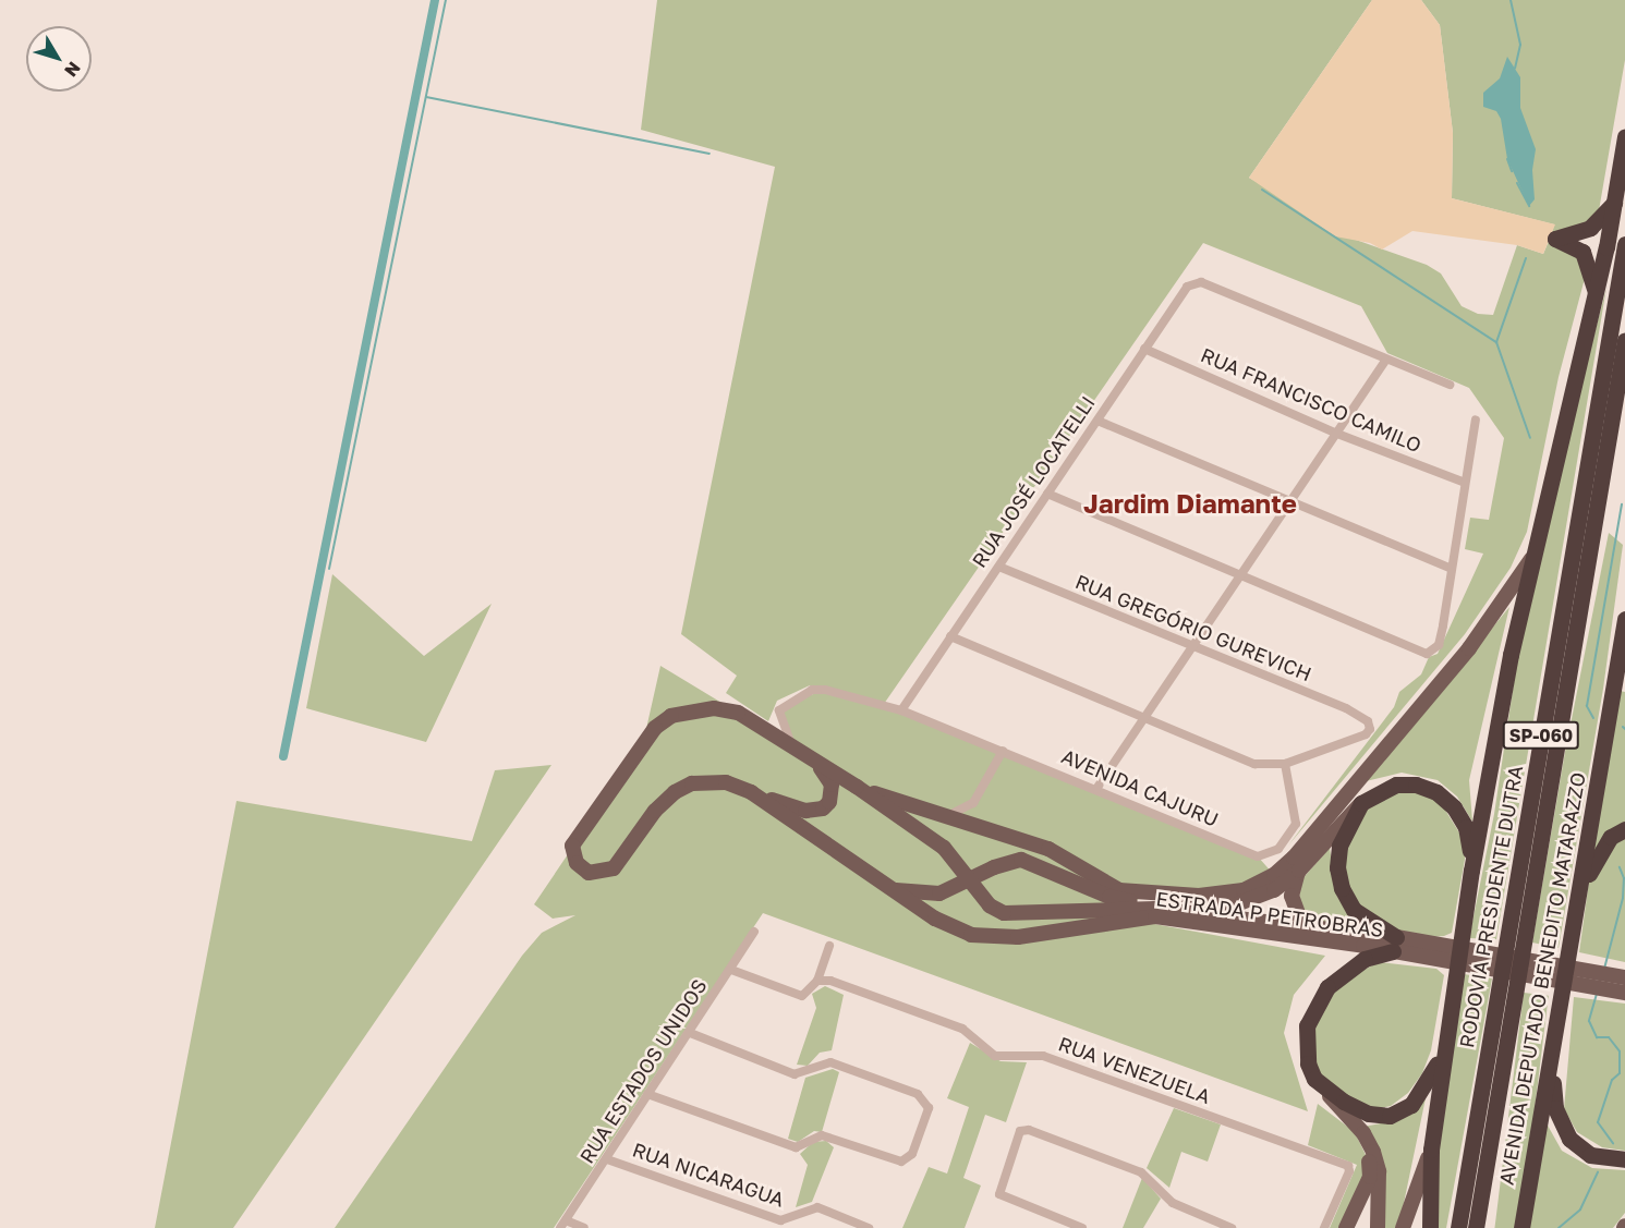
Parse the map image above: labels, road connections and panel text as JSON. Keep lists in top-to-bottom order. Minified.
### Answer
{"streets":{"highway":["SP-060","RODOVIA PRESIDENTE DUTRA","AVENIDA DEPUTADO BENEDITO MATARAZZO"],"main road":["ESTRADA P PETROBRAS"],"street":["RUA FRANCISCO CAMILO","RUA JOSÉ LOCATELLI","RUA GREGÓRIO GUREVICH","AVENIDA CAJURU","RUA VENEZUELA","RUA ESTADOS UNIDOS","RUA NICARAGUA"]},"crossings":[["RUA FRANCISCO CAMILO","RUA JOSÉ LOCATELLI"],["RUA JOSÉ LOCATELLI","RUA GREGÓRIO GUREVICH"],["RUA JOSÉ LOCATELLI","AVENIDA CAJURU"],["RUA GREGÓRIO GUREVICH","AVENIDA CAJURU"],["RUA ESTADOS UNIDOS","RUA NICARAGUA"]],"districts":["Jardim Diamante"],"north":"bottom right"}
